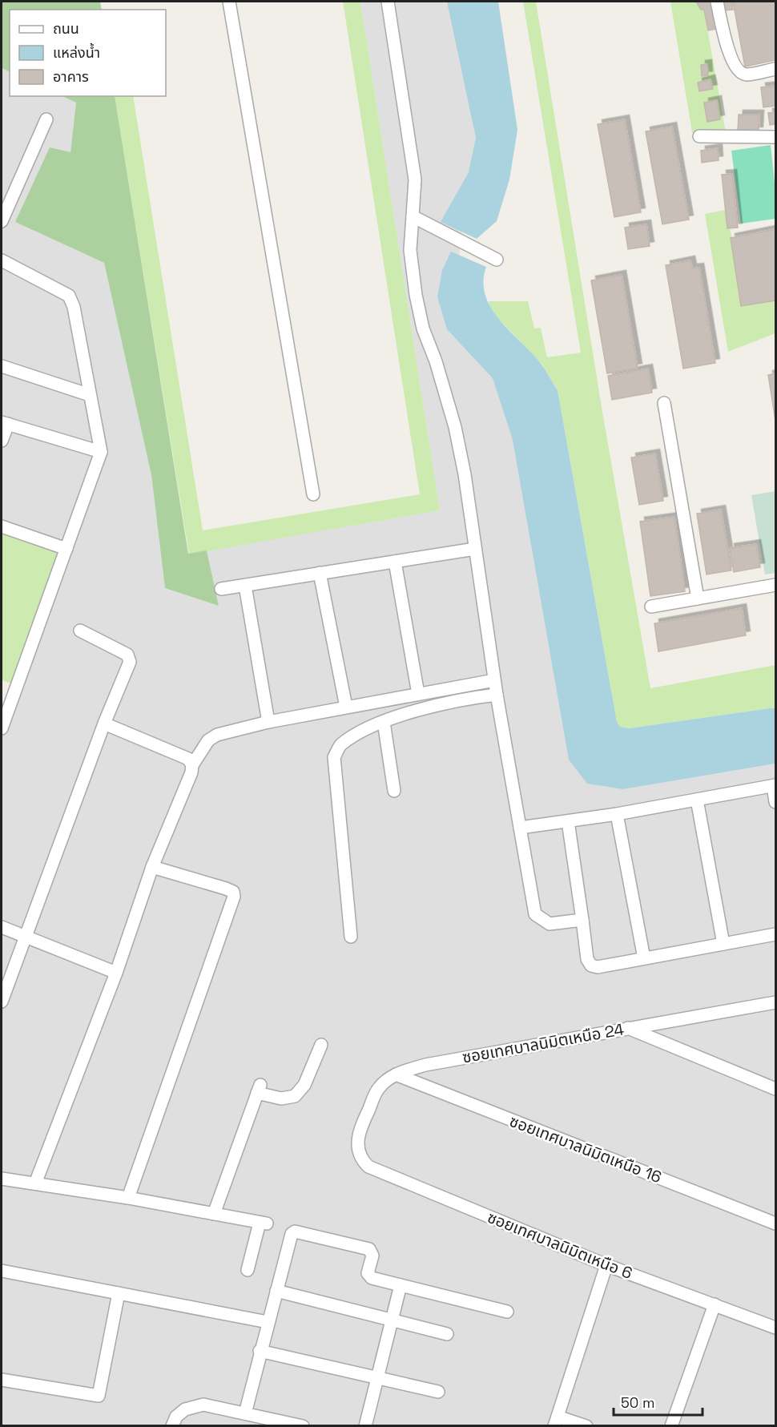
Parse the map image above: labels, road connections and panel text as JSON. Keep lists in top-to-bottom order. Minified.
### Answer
{"streets":{"street":["ซอยเทศบาลนิมิตเหนือ 24","ซอยเทศบาลนิมิตเหนือ 16","ซอยเทศบาลนิมิตเหนือ 6"]},"crossings":[["ซอยเทศบาลนิมิตเหนือ 24","ซอยเทศบาลนิมิตเหนือ 16"],["ซอยเทศบาลนิมิตเหนือ 24","ซอยเทศบาลนิมิตเหนือ 6"]],"legend":["ถนน","แหล่งน้ำ","อาคาร"],"scale_bar":"50 m"}
